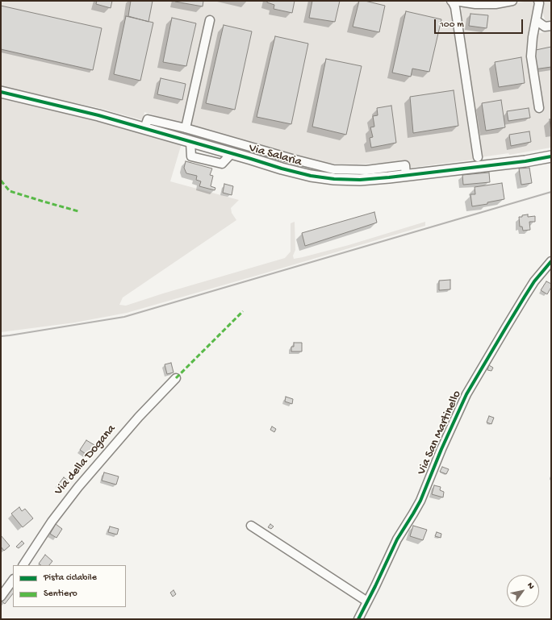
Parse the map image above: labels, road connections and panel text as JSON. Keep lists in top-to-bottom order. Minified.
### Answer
{"streets":{"main road":["Via Salaria"],"street":["Via San Martinello","Via della Dogana"]},"legend":["Pista ciclabile","Sentiero"],"scale_bar":"100 m","north":"top right"}
